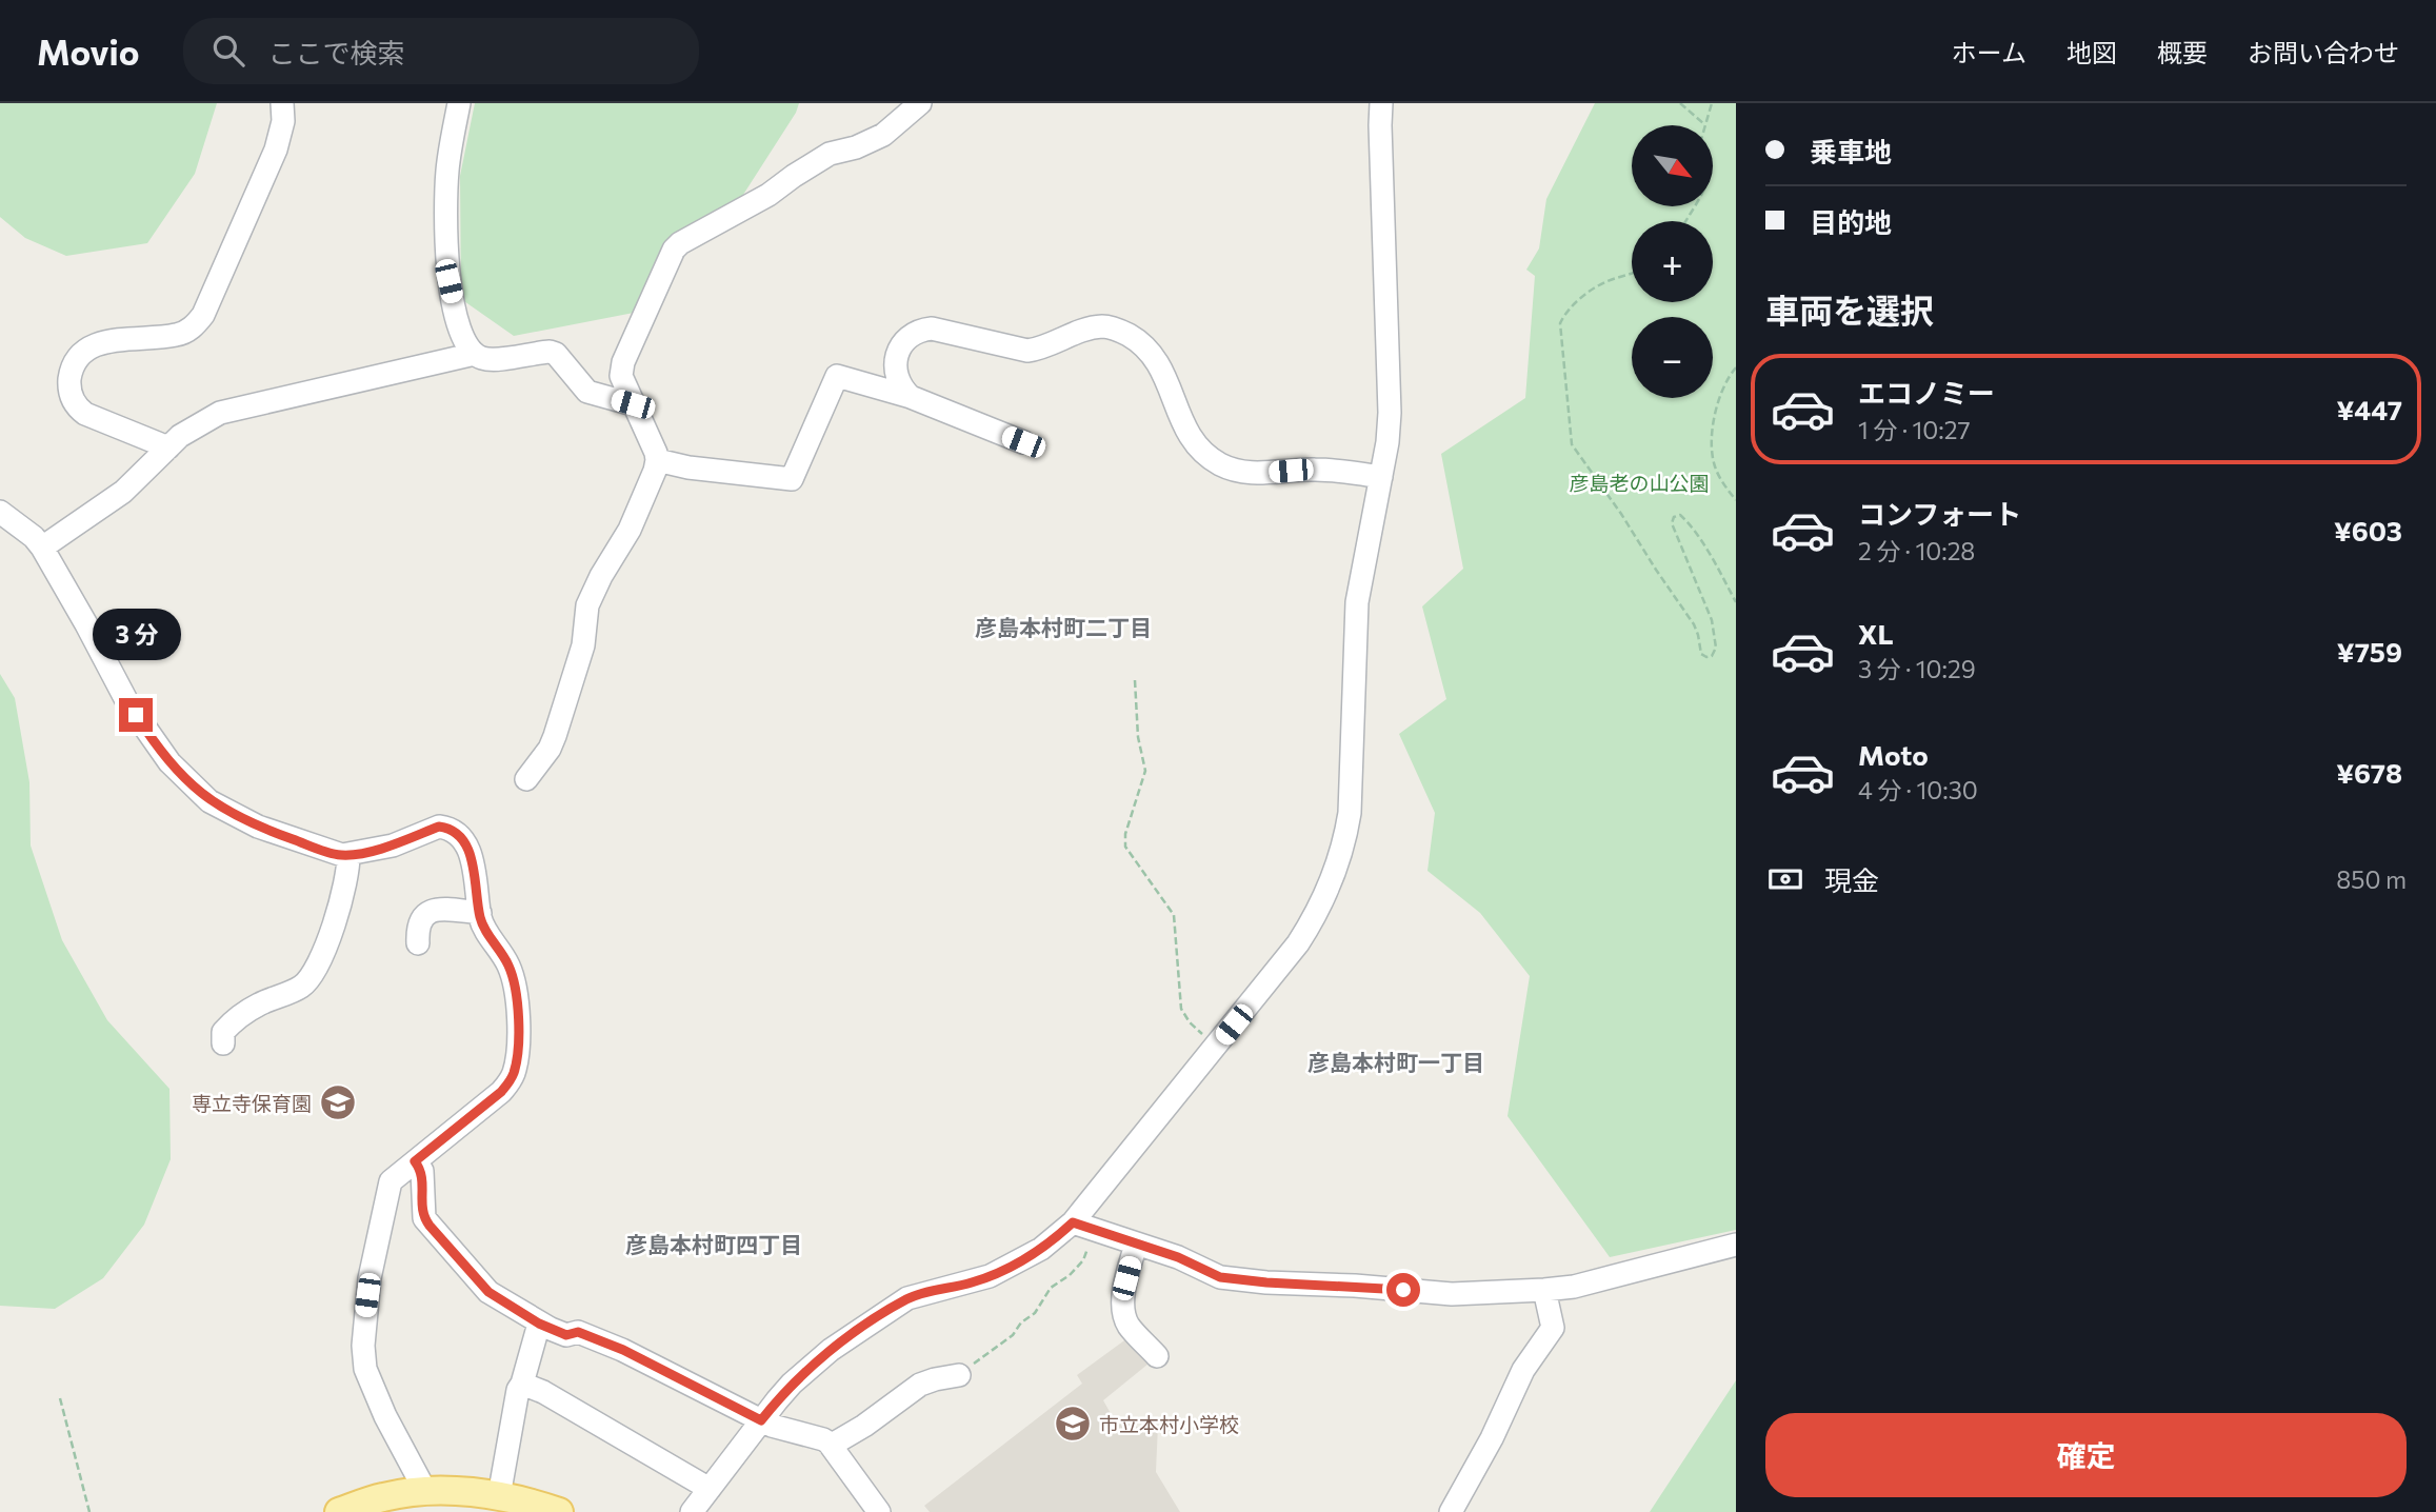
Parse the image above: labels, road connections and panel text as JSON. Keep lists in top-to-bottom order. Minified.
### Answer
{"districts":["彦島本村町二丁目","彦島本村町一丁目","彦島本村町四丁目"],"parks":["彦島老の山公園"],"places":{"school or university":["専立寺保育園","市立本村小学校"]},"north":"bottom right","page":{"header":"Movio","search":"ここで検索","nav":["ホーム","地図","概要","お問い合わせ"],"banner":["乗車地","目的地"],"map_buttons":["+","−"],"heading":"車両を選択","list":[{"name":"エコノミー","note":"1 分 · 10:27","value":"¥447"},{"name":"コンフォート","note":"2 分 · 10:28","value":"¥603"},{"name":"XL","note":"3 分 · 10:29","value":"¥759"},{"name":"Moto","note":"4 分 · 10:30","value":"¥678"}],"bubble":"3 分","pay":["現金","850 m"],"buttons":"確定"}}
